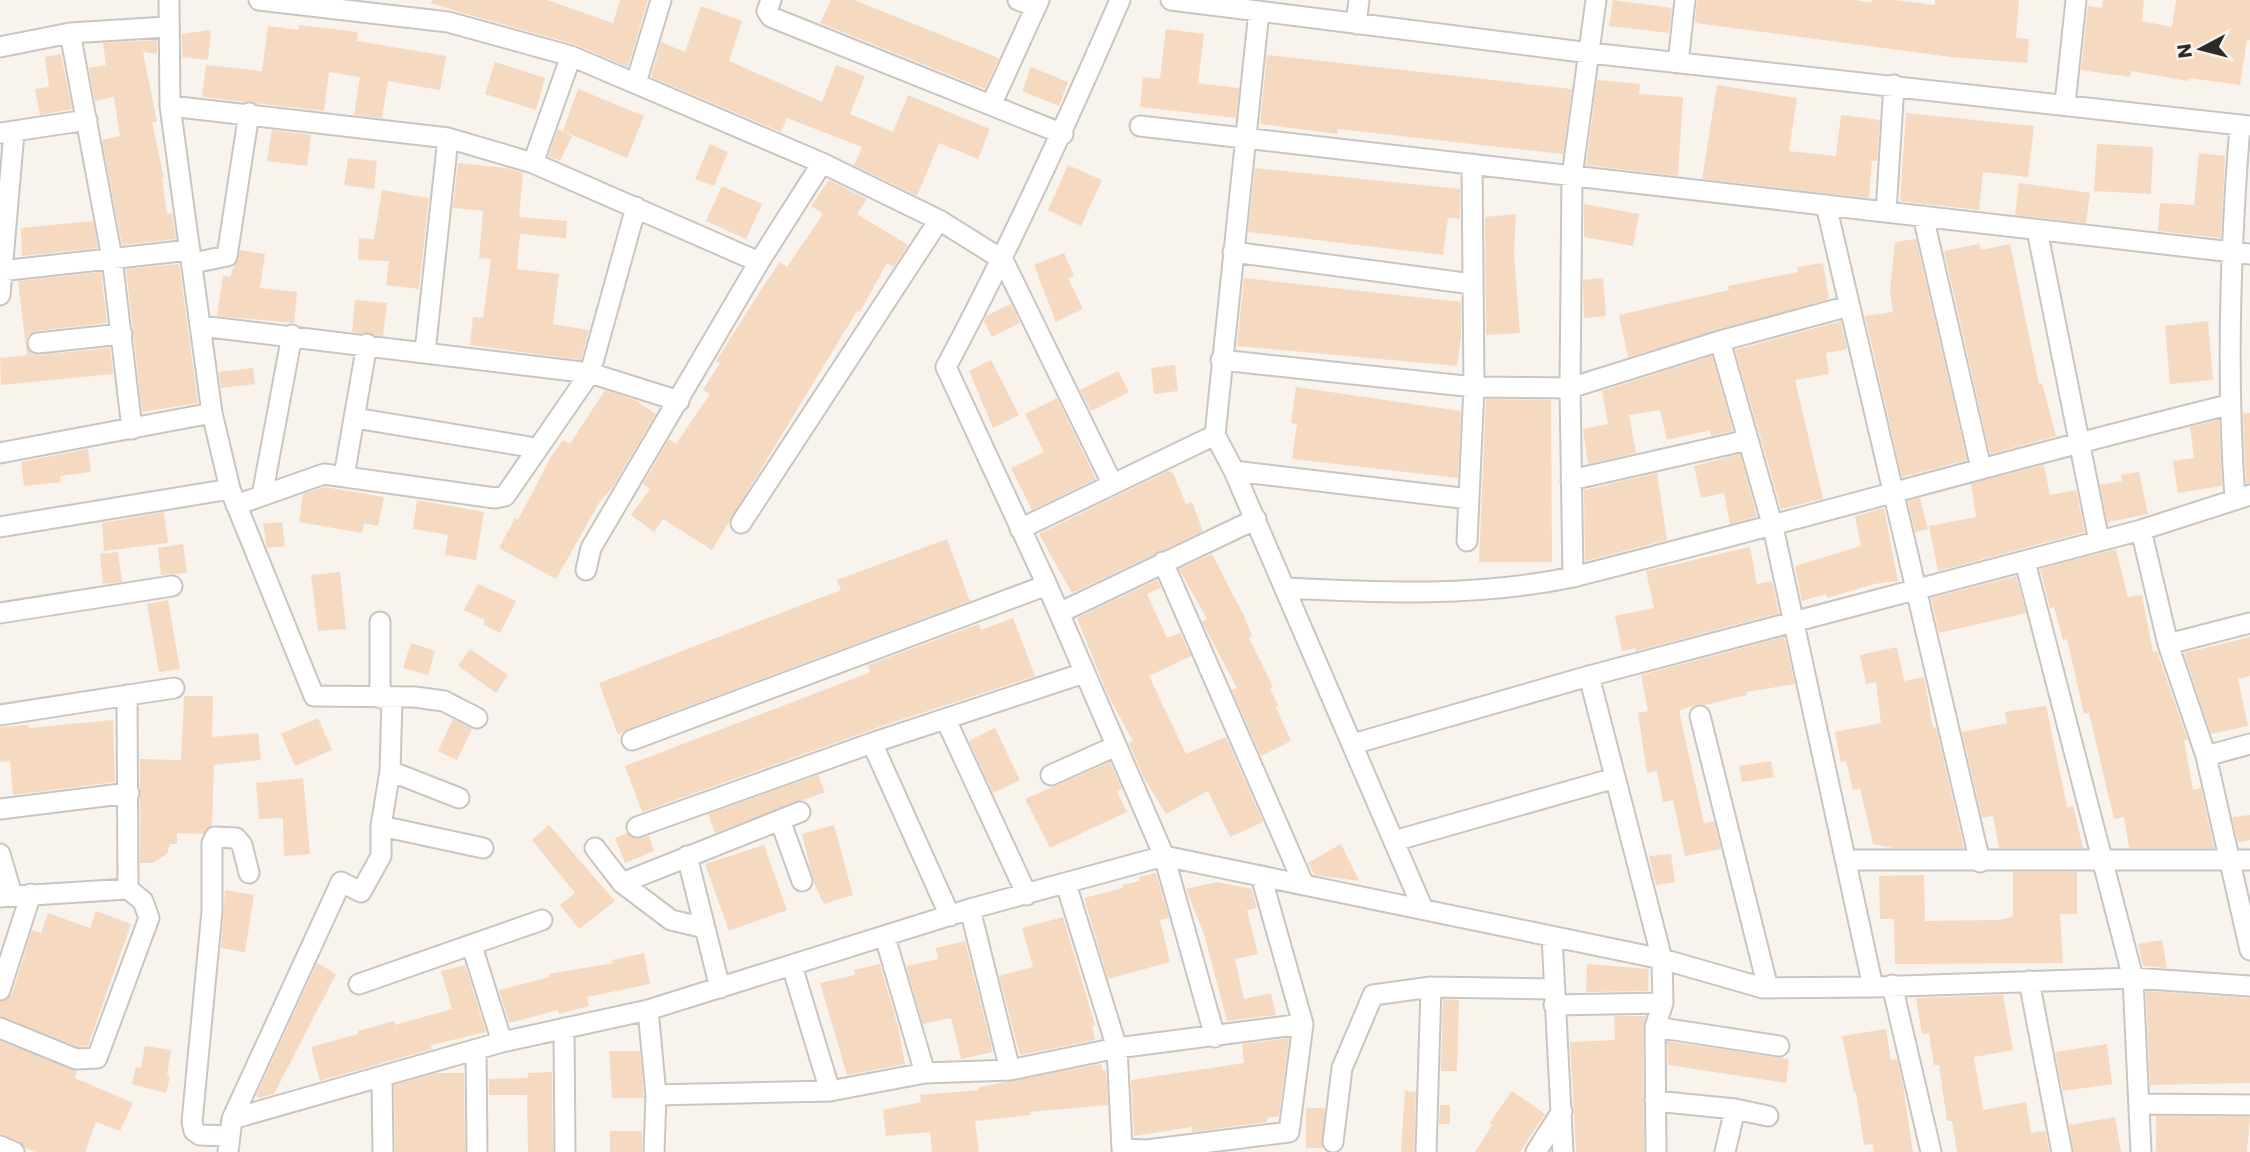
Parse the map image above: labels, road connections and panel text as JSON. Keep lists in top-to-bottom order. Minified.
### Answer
{"north":"left"}
